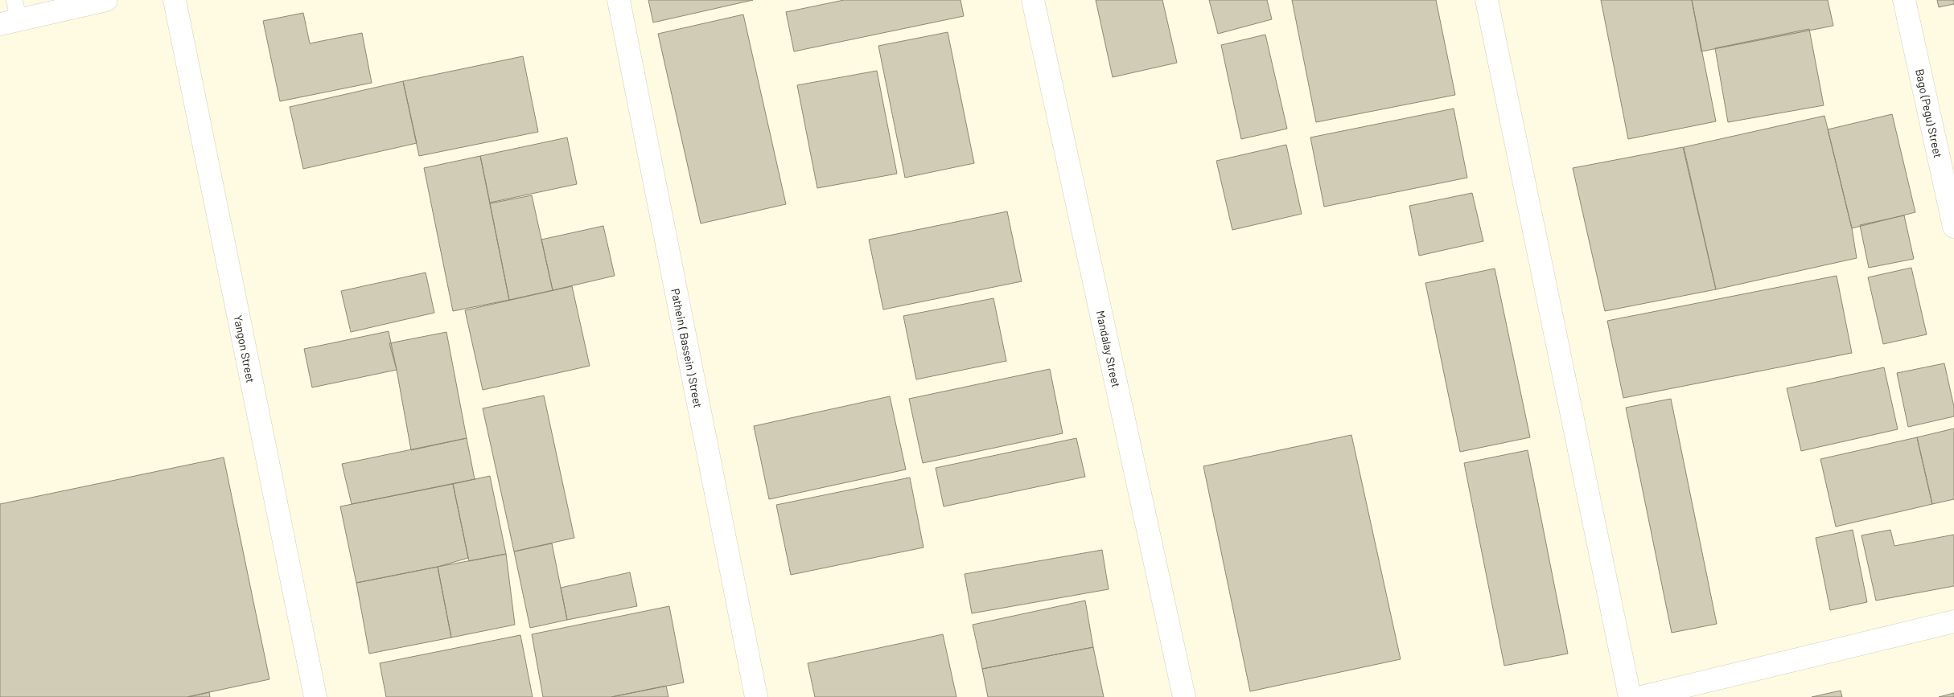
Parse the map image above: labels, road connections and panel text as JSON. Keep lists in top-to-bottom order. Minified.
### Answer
{"streets":{"street":["Bago (Pegu) Street","Pathein ( Bassein ) Street","Yangon Street","Mandalay Street"]}}
